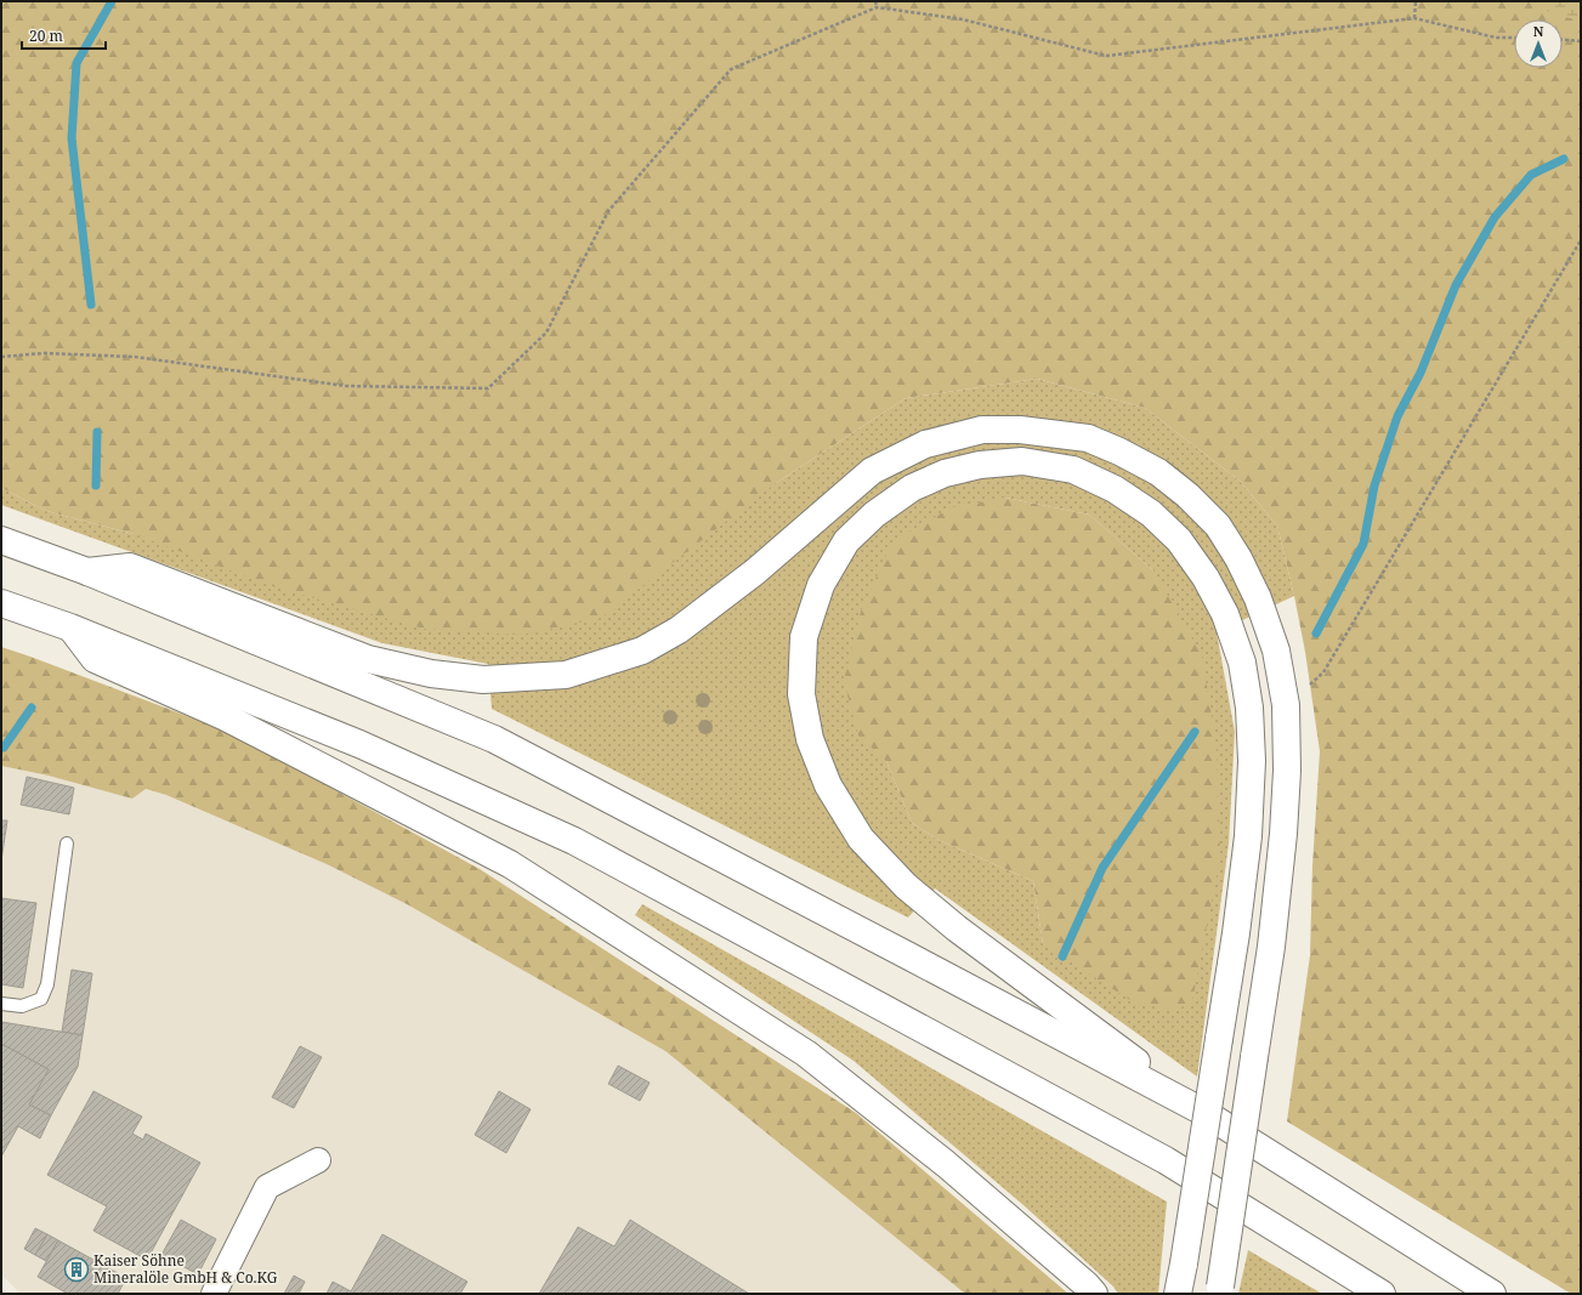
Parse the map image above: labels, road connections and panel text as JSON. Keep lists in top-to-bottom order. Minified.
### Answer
{"places":{"building":["Kaiser Söhne Mineralöle GmbH & Co.KG"]},"scale_bar":"20 m","north":"top"}
